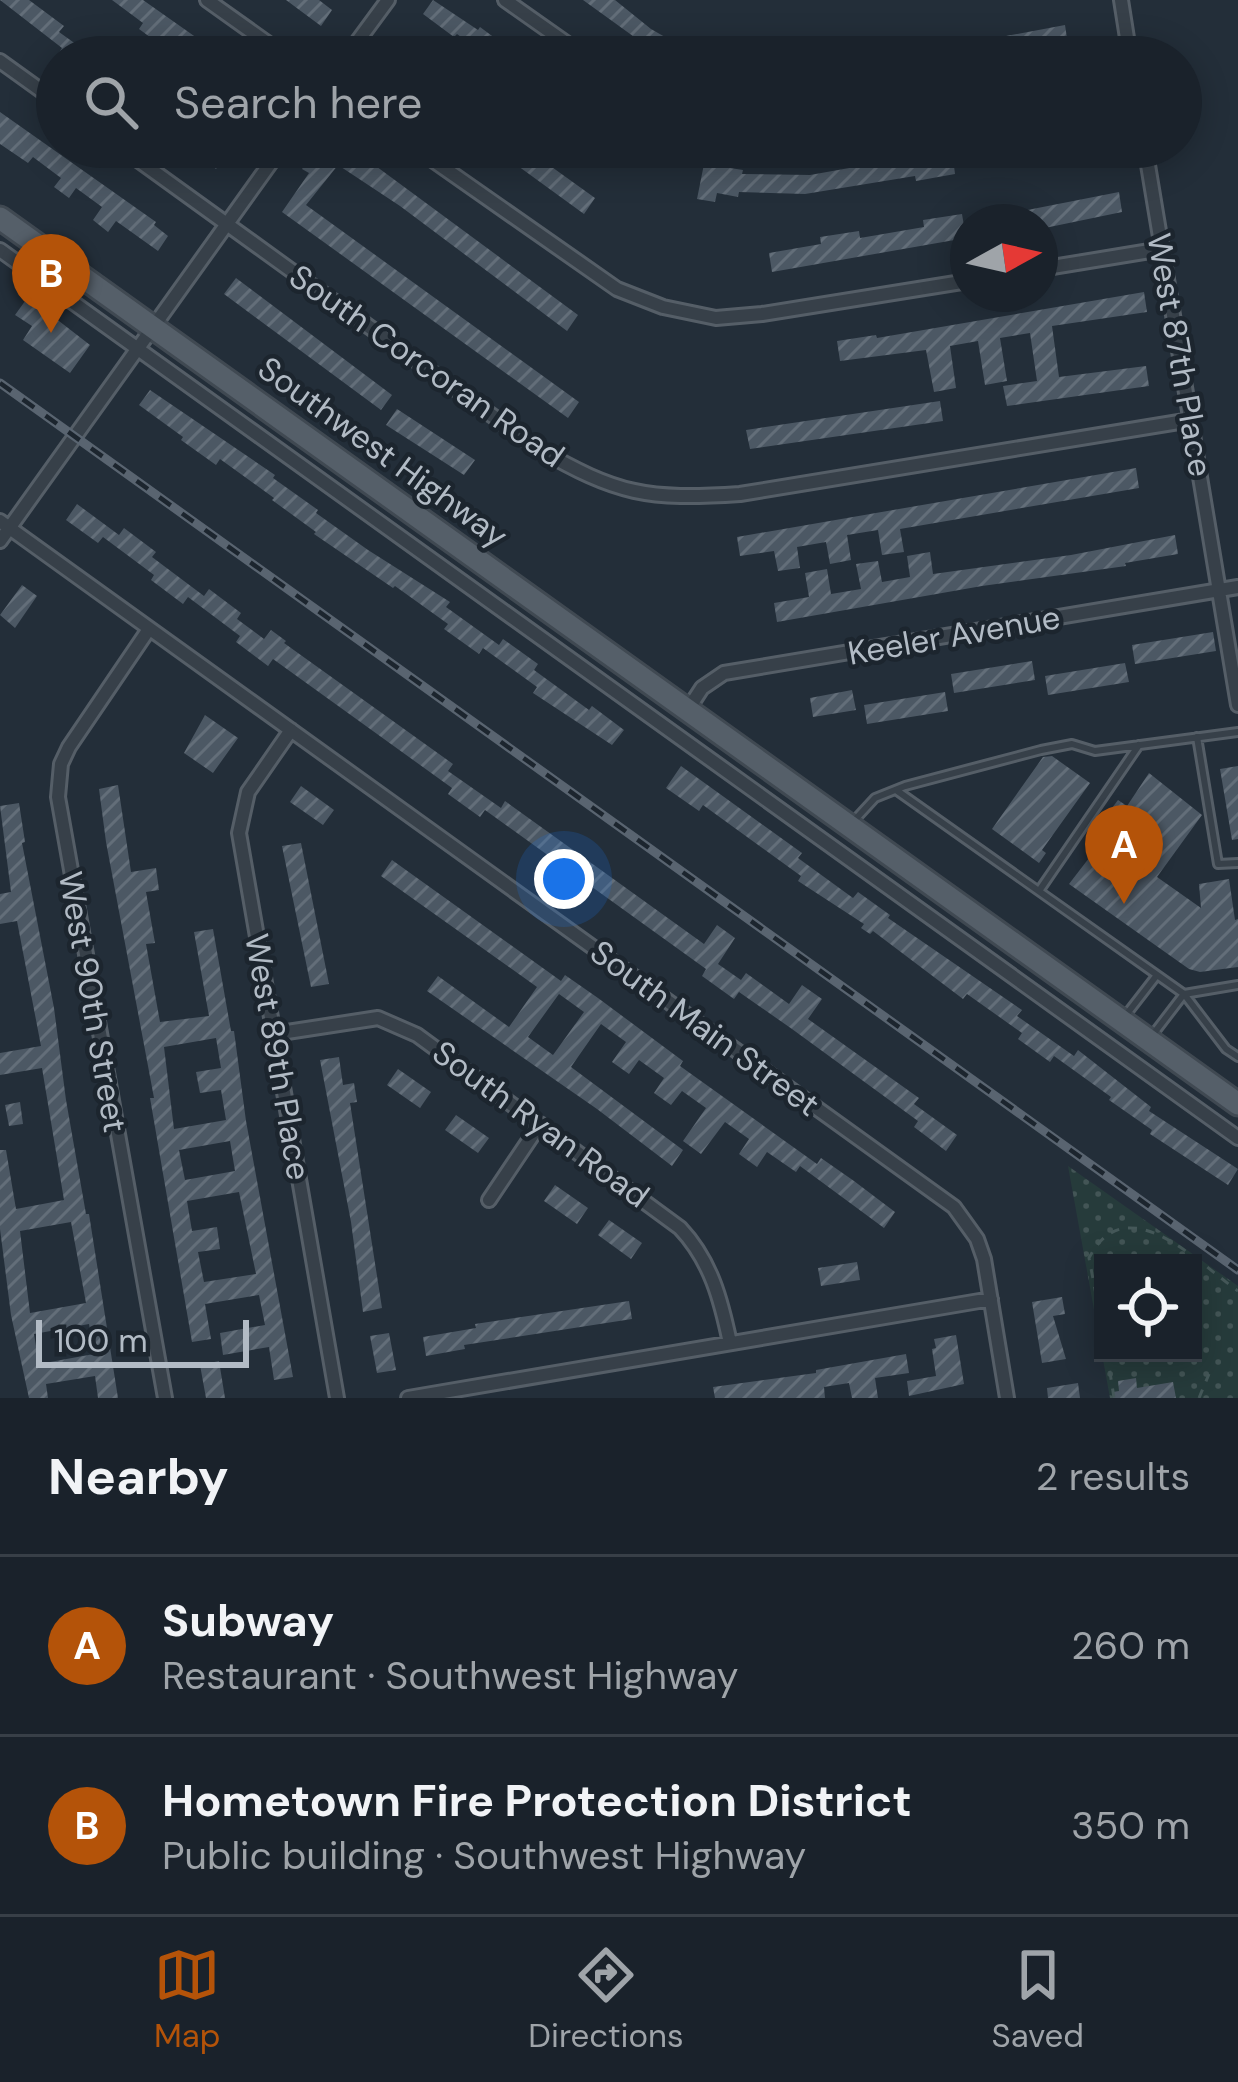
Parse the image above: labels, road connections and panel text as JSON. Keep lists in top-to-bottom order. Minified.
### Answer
{"streets":{"main road":["Southwest Highway"],"street":["West 87th Place","South Corcoran Road","Keeler Avenue","West 90th Street","South Main Street","West 89th Place","South Ryan Road"]},"crossings":[["West 87th Place","South Corcoran Road"],["West 87th Place","Keeler Avenue"],["Southwest Highway","Keeler Avenue"],["West 90th Street","South Main Street"],["South Main Street","West 89th Place"],["West 89th Place","South Ryan Road"]],"scale_bar":"100 m","north":"right","page":{"search":"Search here","pins":["B","A"],"scale":"100 m","heading":["Nearby","2 results"],"list":[{"mark":"A","name":"Subway","note":"Restaurant · Southwest Highway","value":"260 m"},{"mark":"B","name":"Hometown Fire Protection District","note":"Public building · Southwest Highway","value":"350 m"}],"nav":["Map","Directions","Saved"]}}
